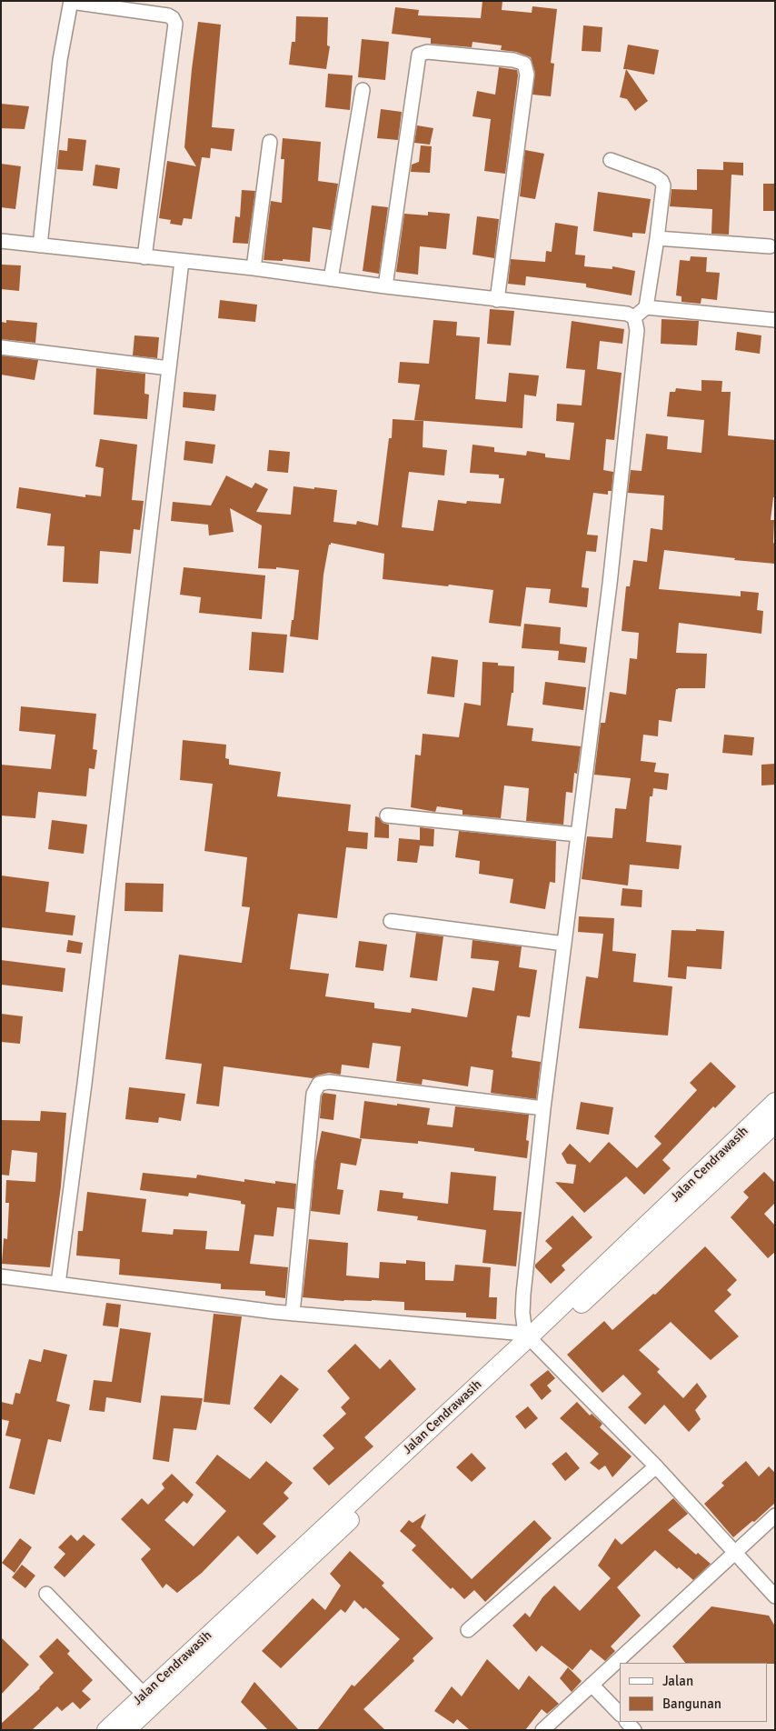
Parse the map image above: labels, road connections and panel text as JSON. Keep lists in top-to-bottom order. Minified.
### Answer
{"streets":{"main road":["Jalan Cendrawasih"]},"legend":["Jalan","Bangunan"]}
